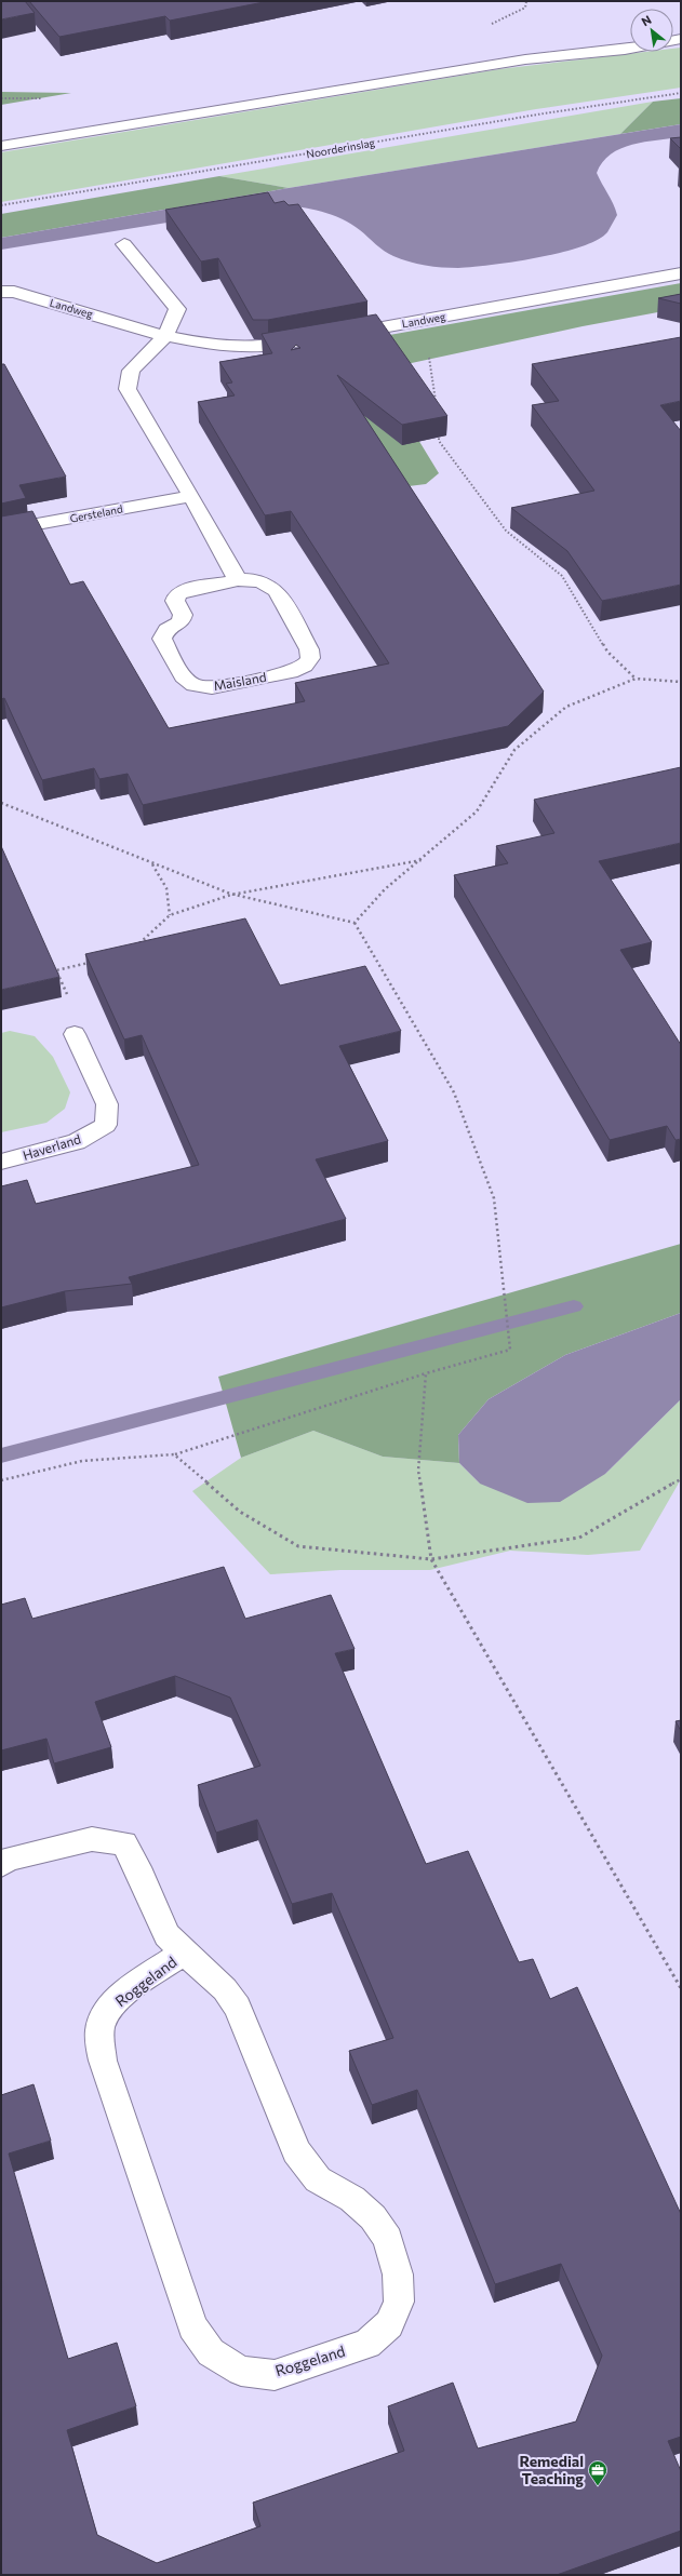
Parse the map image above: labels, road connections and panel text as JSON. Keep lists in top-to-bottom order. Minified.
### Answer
{"streets":{"street":["Landweg","Gersteland","Maisland","Haverland","Roggeland"],"path":["Noorderinslag"]},"places":{"office":["Remedial Teaching"]},"north":"top left"}
